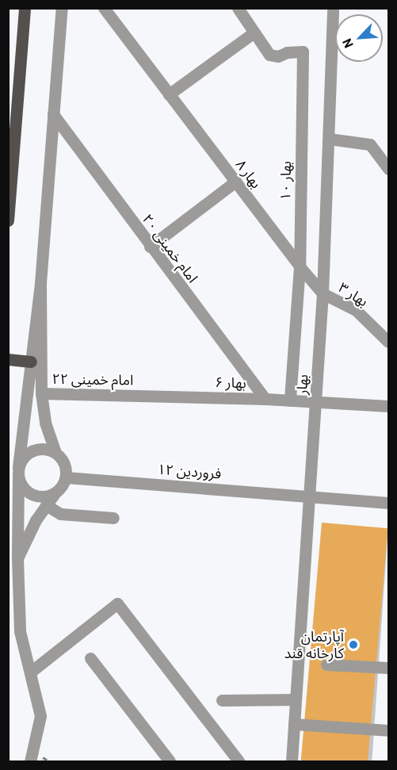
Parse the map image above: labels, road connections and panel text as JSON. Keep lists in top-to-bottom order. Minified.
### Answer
{"streets":{"street":["بهار ۸","بهار ۱۰","امام خمینی ۲۰","بهار ۳","امام خمینی ۲۲","بهار ۶","بهار","۱۲ فروردین"]},"crossings":[["بهار ۸","بهار ۱۰"],["بهار ۸","بهار ۳"],["بهار ۸","بهار"],["بهار ۱۰","بهار ۶"],["امام خمینی ۲۰","بهار ۶"],["بهار ۳","بهار"],["امام خمینی ۲۲","بهار ۶"],["بهار ۶","بهار"],["بهار","۱۲ فروردین"]],"places":["آپارتمان کارخانه قند"],"north":"bottom left"}
